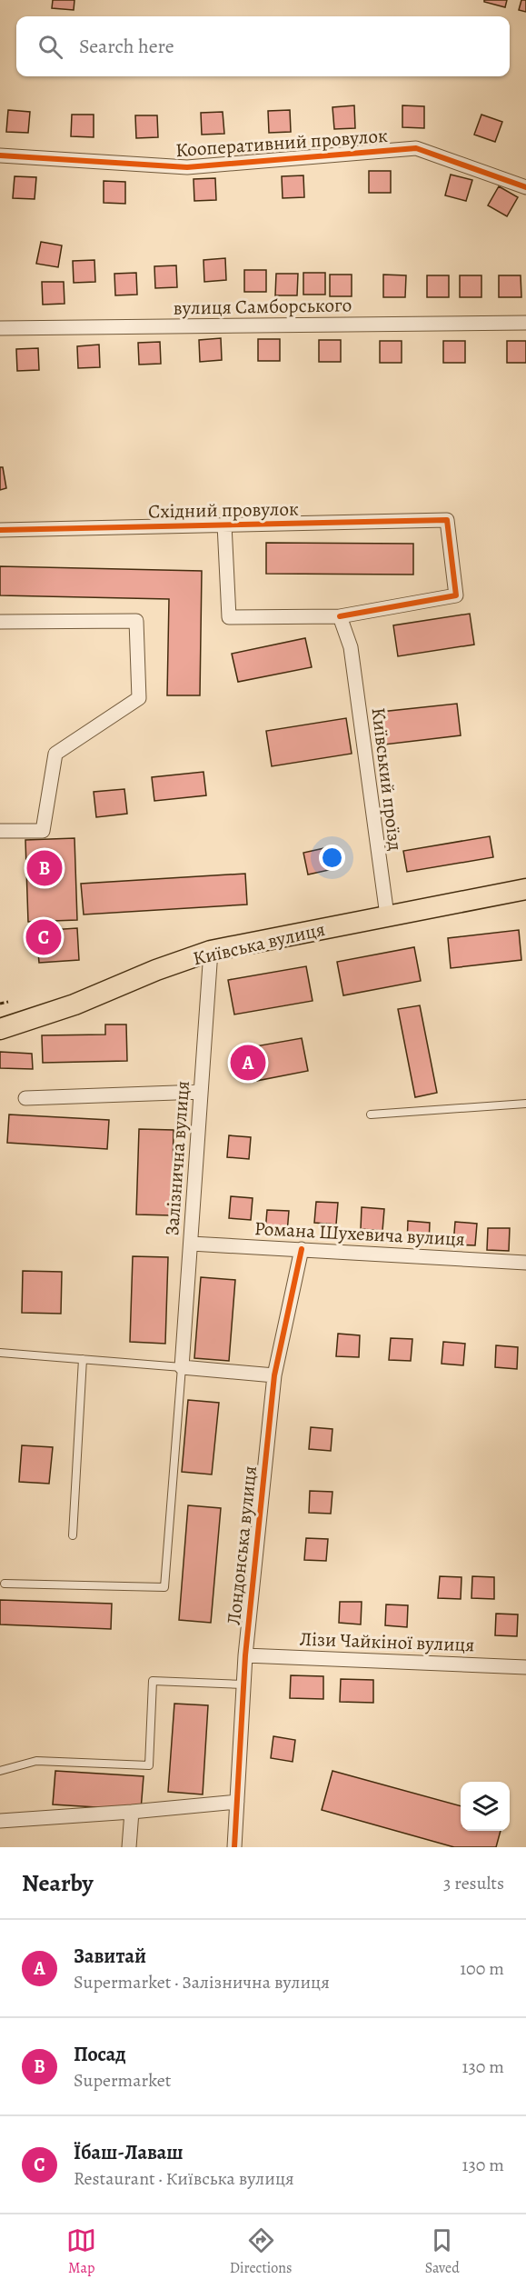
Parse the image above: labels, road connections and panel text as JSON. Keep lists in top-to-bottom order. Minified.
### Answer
{"streets":{"main road":["Київська вулиця"],"street":["Кооперативний провулок","вулиця Самборського","Східний провулок","Київський проїзд","Залізнична вулиця","Романа Шухевича вулиця","Лондонська вулиця","Лізи Чайкіної вулиця"]},"crossings":[["Східний провулок","Київський проїзд"],["Київський проїзд","Київська вулиця"],["Київська вулиця","Залізнична вулиця"],["Залізнична вулиця","Романа Шухевича вулиця"],["Романа Шухевича вулиця","Лондонська вулиця"],["Лондонська вулиця","Лізи Чайкіної вулиця"]],"page":{"search":"Search here","pins":["B","C","A"],"heading":["Nearby","3 results"],"list":[{"mark":"A","name":"Завитай","note":"Supermarket · Залізнична вулиця","value":"100 m"},{"mark":"B","name":"Посад","note":"Supermarket","value":"130 m"},{"mark":"C","name":"Їбаш-Лаваш","note":"Restaurant · Київська вулиця","value":"130 m"}],"nav":["Map","Directions","Saved"]}}
